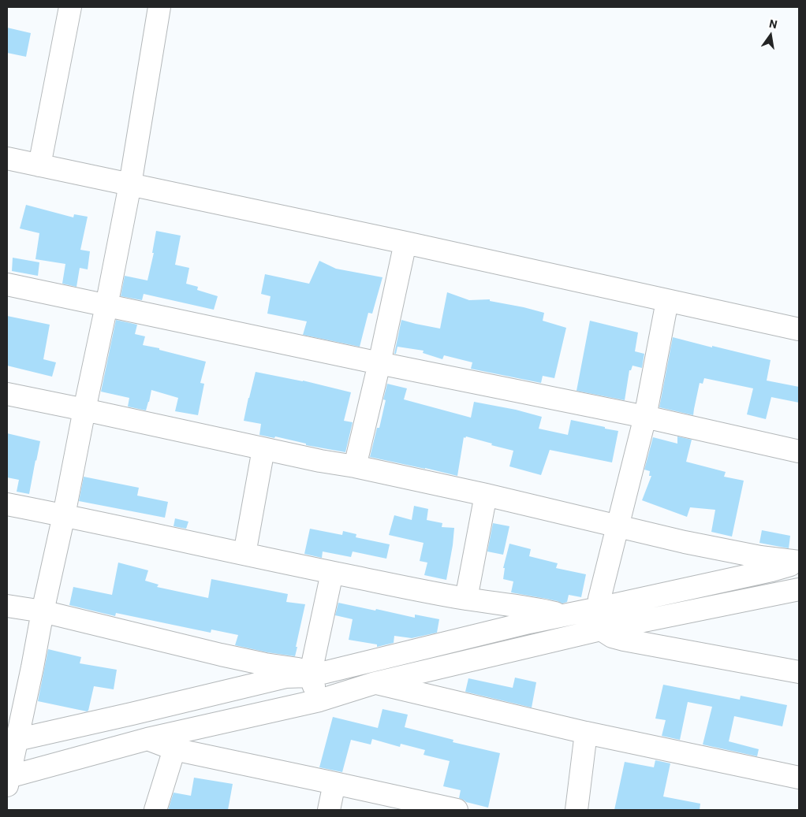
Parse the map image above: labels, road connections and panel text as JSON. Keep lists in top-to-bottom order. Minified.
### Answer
{"north":"top"}
